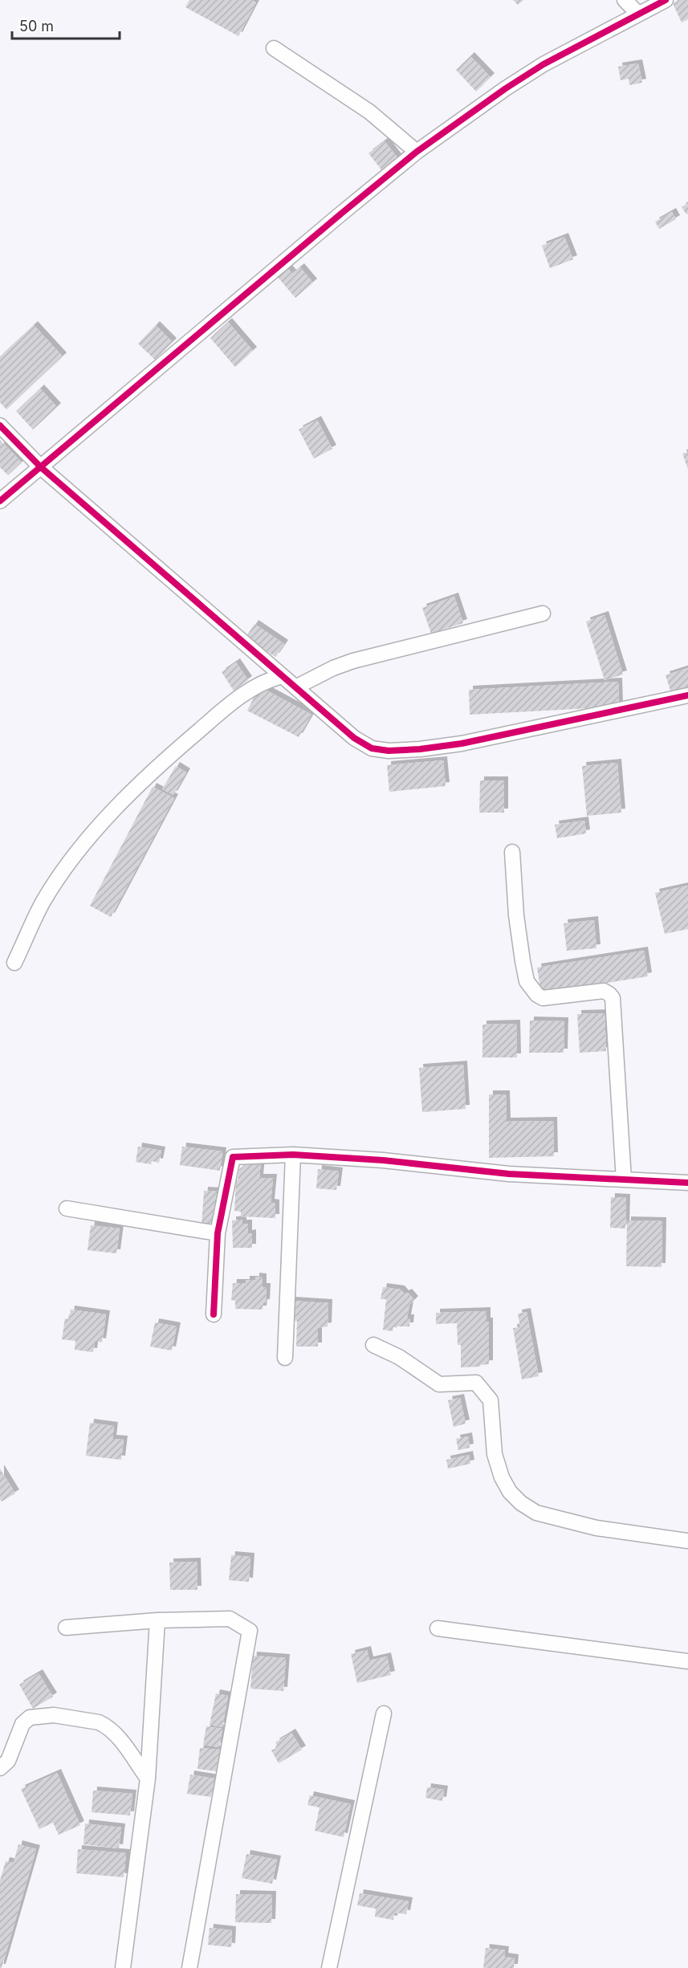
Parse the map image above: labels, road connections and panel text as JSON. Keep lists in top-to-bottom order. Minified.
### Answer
{"scale_bar":"50 m"}
